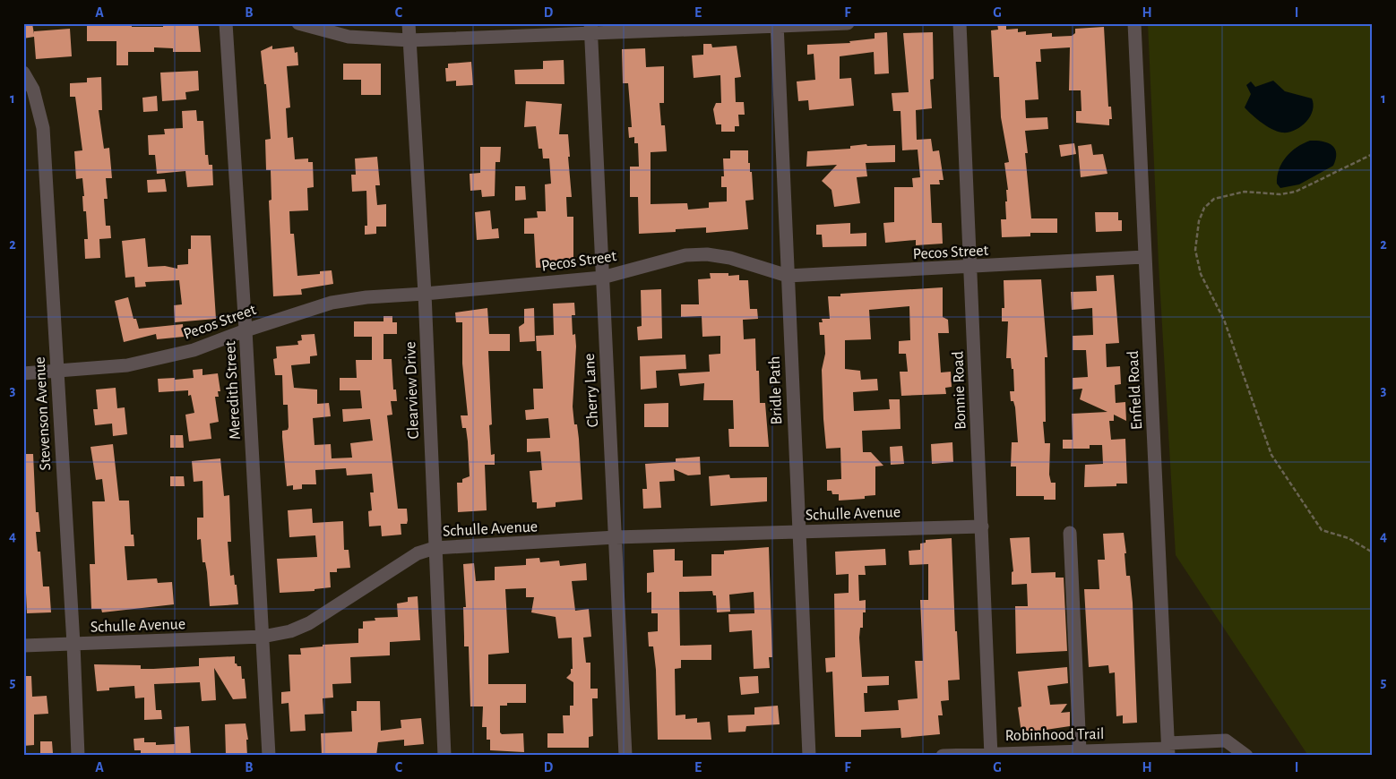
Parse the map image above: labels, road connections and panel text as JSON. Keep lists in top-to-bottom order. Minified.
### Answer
{"streets":{"street":["Pecos Street","Meredith Street","Clearview Drive","Cherry Lane","Bridle Path","Bonnie Road","Enfield Road","Stevenson Avenue","Schulle Avenue","Robinhood Trail"]},"crossings":[["Pecos Street","Meredith Street"],["Pecos Street","Clearview Drive"],["Pecos Street","Cherry Lane"],["Pecos Street","Bridle Path"],["Pecos Street","Bonnie Road"],["Pecos Street","Enfield Road"],["Pecos Street","Stevenson Avenue"],["Meredith Street","Schulle Avenue"],["Clearview Drive","Schulle Avenue"],["Cherry Lane","Schulle Avenue"],["Bridle Path","Schulle Avenue"],["Bonnie Road","Schulle Avenue"],["Bonnie Road","Robinhood Trail"],["Enfield Road","Robinhood Trail"],["Stevenson Avenue","Schulle Avenue"]],"grid":{"columns":["A","B","C","D","E","F","G","H","I"],"rows":["1","2","3","4","5"]}}
